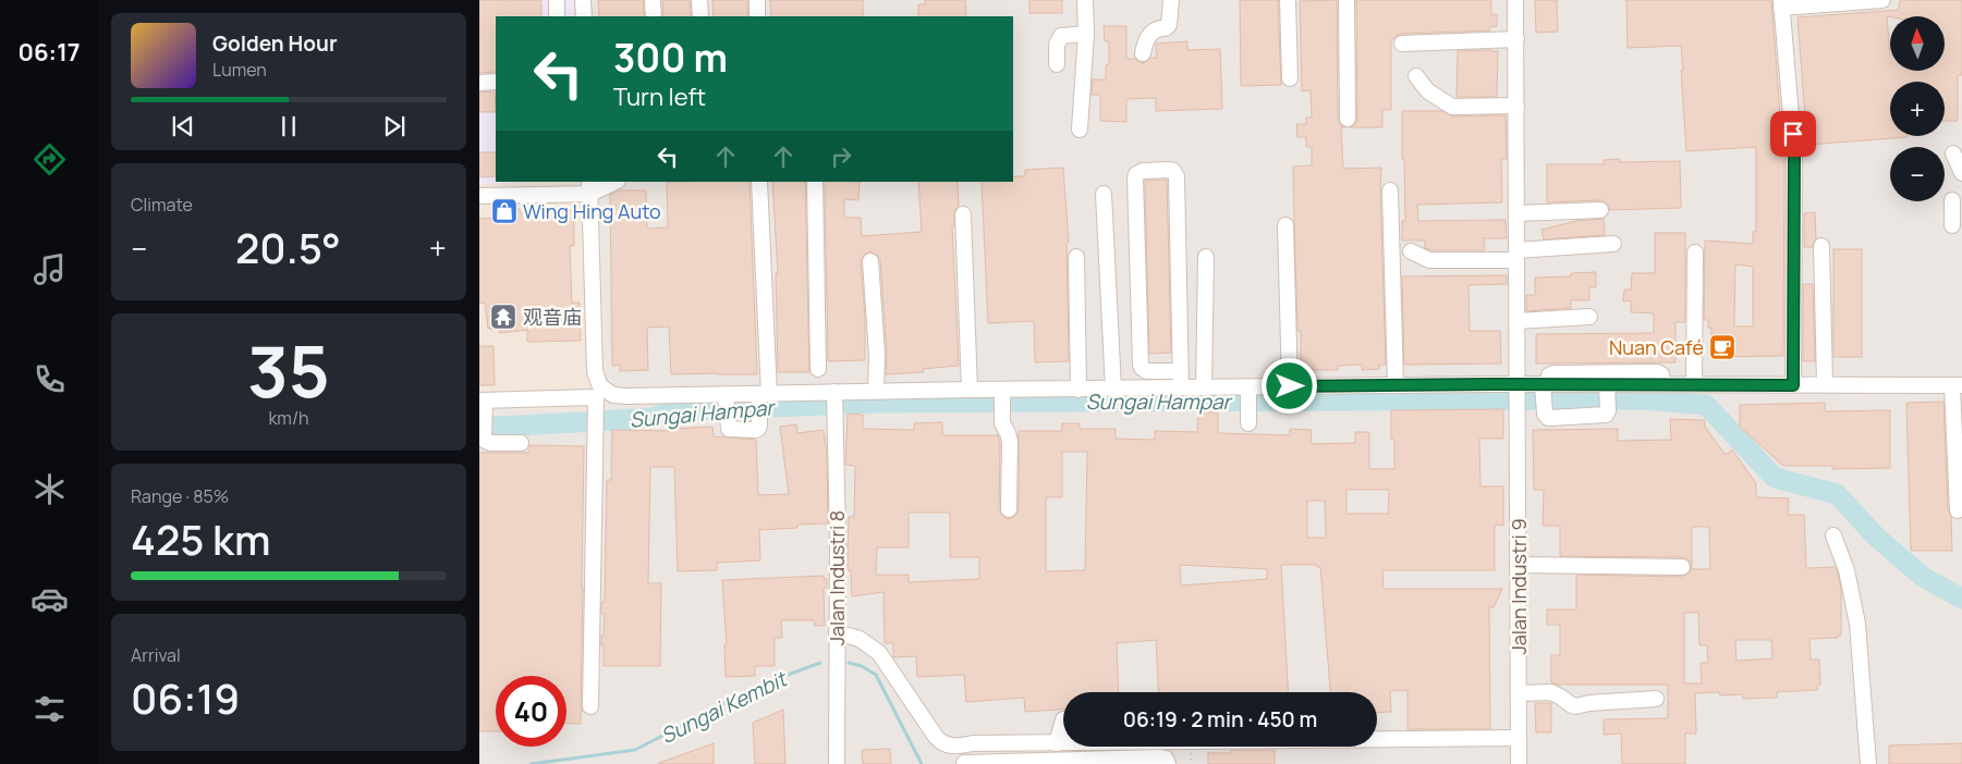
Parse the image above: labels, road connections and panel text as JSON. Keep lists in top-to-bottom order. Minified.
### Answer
{"streets":{"street":["Jalan Industri 8","Jalan Industri 9"]},"water":["Sungai Hampar","Sungai Kembit"],"places":{"shop":["Wing Hing Auto"],"temple":["观音庙"],"cafe":["Nuan Café"]},"north":"top","page":{"tabs":"06:17","map_buttons":["+","−"],"turn":["300 m","Turn left"],"song":["Golden Hour","Lumen"],"tile":["Climate",["35","km/h"],["Range · 85%","425 km"],["Arrival","06:19"]],"heat":["−","20.5°","+"],"limit":"40","trip":"06:19 · 2 min · 450 m"}}
